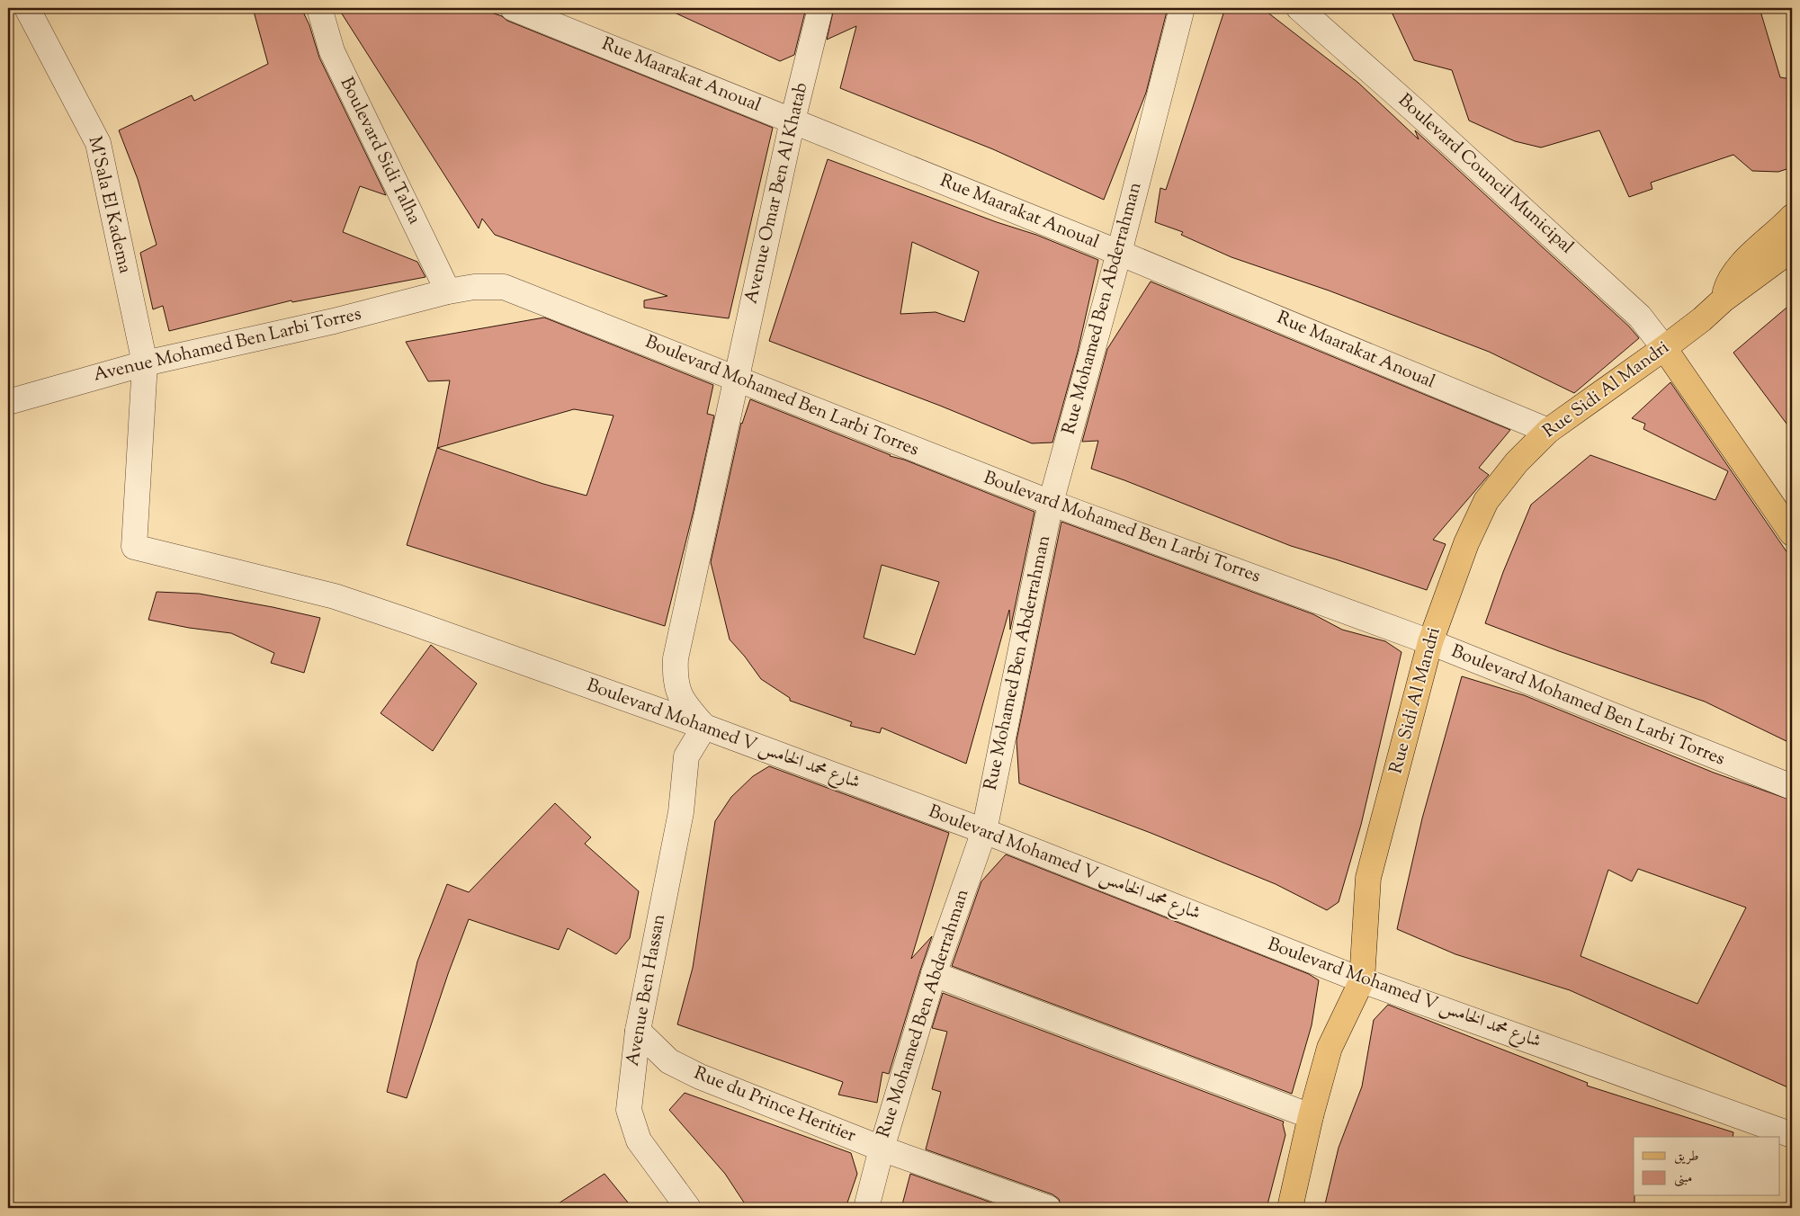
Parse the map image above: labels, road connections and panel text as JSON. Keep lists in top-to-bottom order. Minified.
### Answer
{"streets":{"main road":["Rue Sidi Al Mandri"],"street":["Rue Maarakat Anoual","Boulevard Sidi Talha","Boulevard Council Municipal","Avenue Omar Ben Al Khatab","M’Sala El Kadema","Rue Mohamed Ben Abderrahman","Avenue Mohamed Ben Larbi Torres","Boulevard Mohamed Ben Larbi Torres","Boulevard Mohamed V شارع محمد الخامس","Avenue Ben Hassan","Rue du Prince Heritier"]},"crossings":[["Rue Maarakat Anoual","Avenue Omar Ben Al Khatab"],["Rue Maarakat Anoual","Rue Mohamed Ben Abderrahman"],["Rue Maarakat Anoual","Rue Sidi Al Mandri"],["Boulevard Sidi Talha","Avenue Mohamed Ben Larbi Torres"],["Boulevard Sidi Talha","Boulevard Mohamed Ben Larbi Torres"],["Boulevard Council Municipal","Rue Sidi Al Mandri"],["Avenue Omar Ben Al Khatab","Boulevard Mohamed Ben Larbi Torres"],["Avenue Omar Ben Al Khatab","Boulevard Mohamed V شارع محمد الخامس"],["Avenue Omar Ben Al Khatab","Avenue Ben Hassan"],["M’Sala El Kadema","Avenue Mohamed Ben Larbi Torres"],["M’Sala El Kadema","Boulevard Mohamed V شارع محمد الخامس"],["Rue Mohamed Ben Abderrahman","Boulevard Mohamed Ben Larbi Torres"],["Rue Mohamed Ben Abderrahman","Boulevard Mohamed V شارع محمد الخامس"],["Rue Mohamed Ben Abderrahman","Rue du Prince Heritier"],["Avenue Mohamed Ben Larbi Torres","Boulevard Mohamed Ben Larbi Torres"],["Rue Sidi Al Mandri","Boulevard Mohamed Ben Larbi Torres"],["Rue Sidi Al Mandri","Boulevard Mohamed V شارع محمد الخامس"],["Boulevard Mohamed V شارع محمد الخامس","Avenue Ben Hassan"],["Avenue Ben Hassan","Rue du Prince Heritier"]],"legend":["طريق","مبنى"]}
